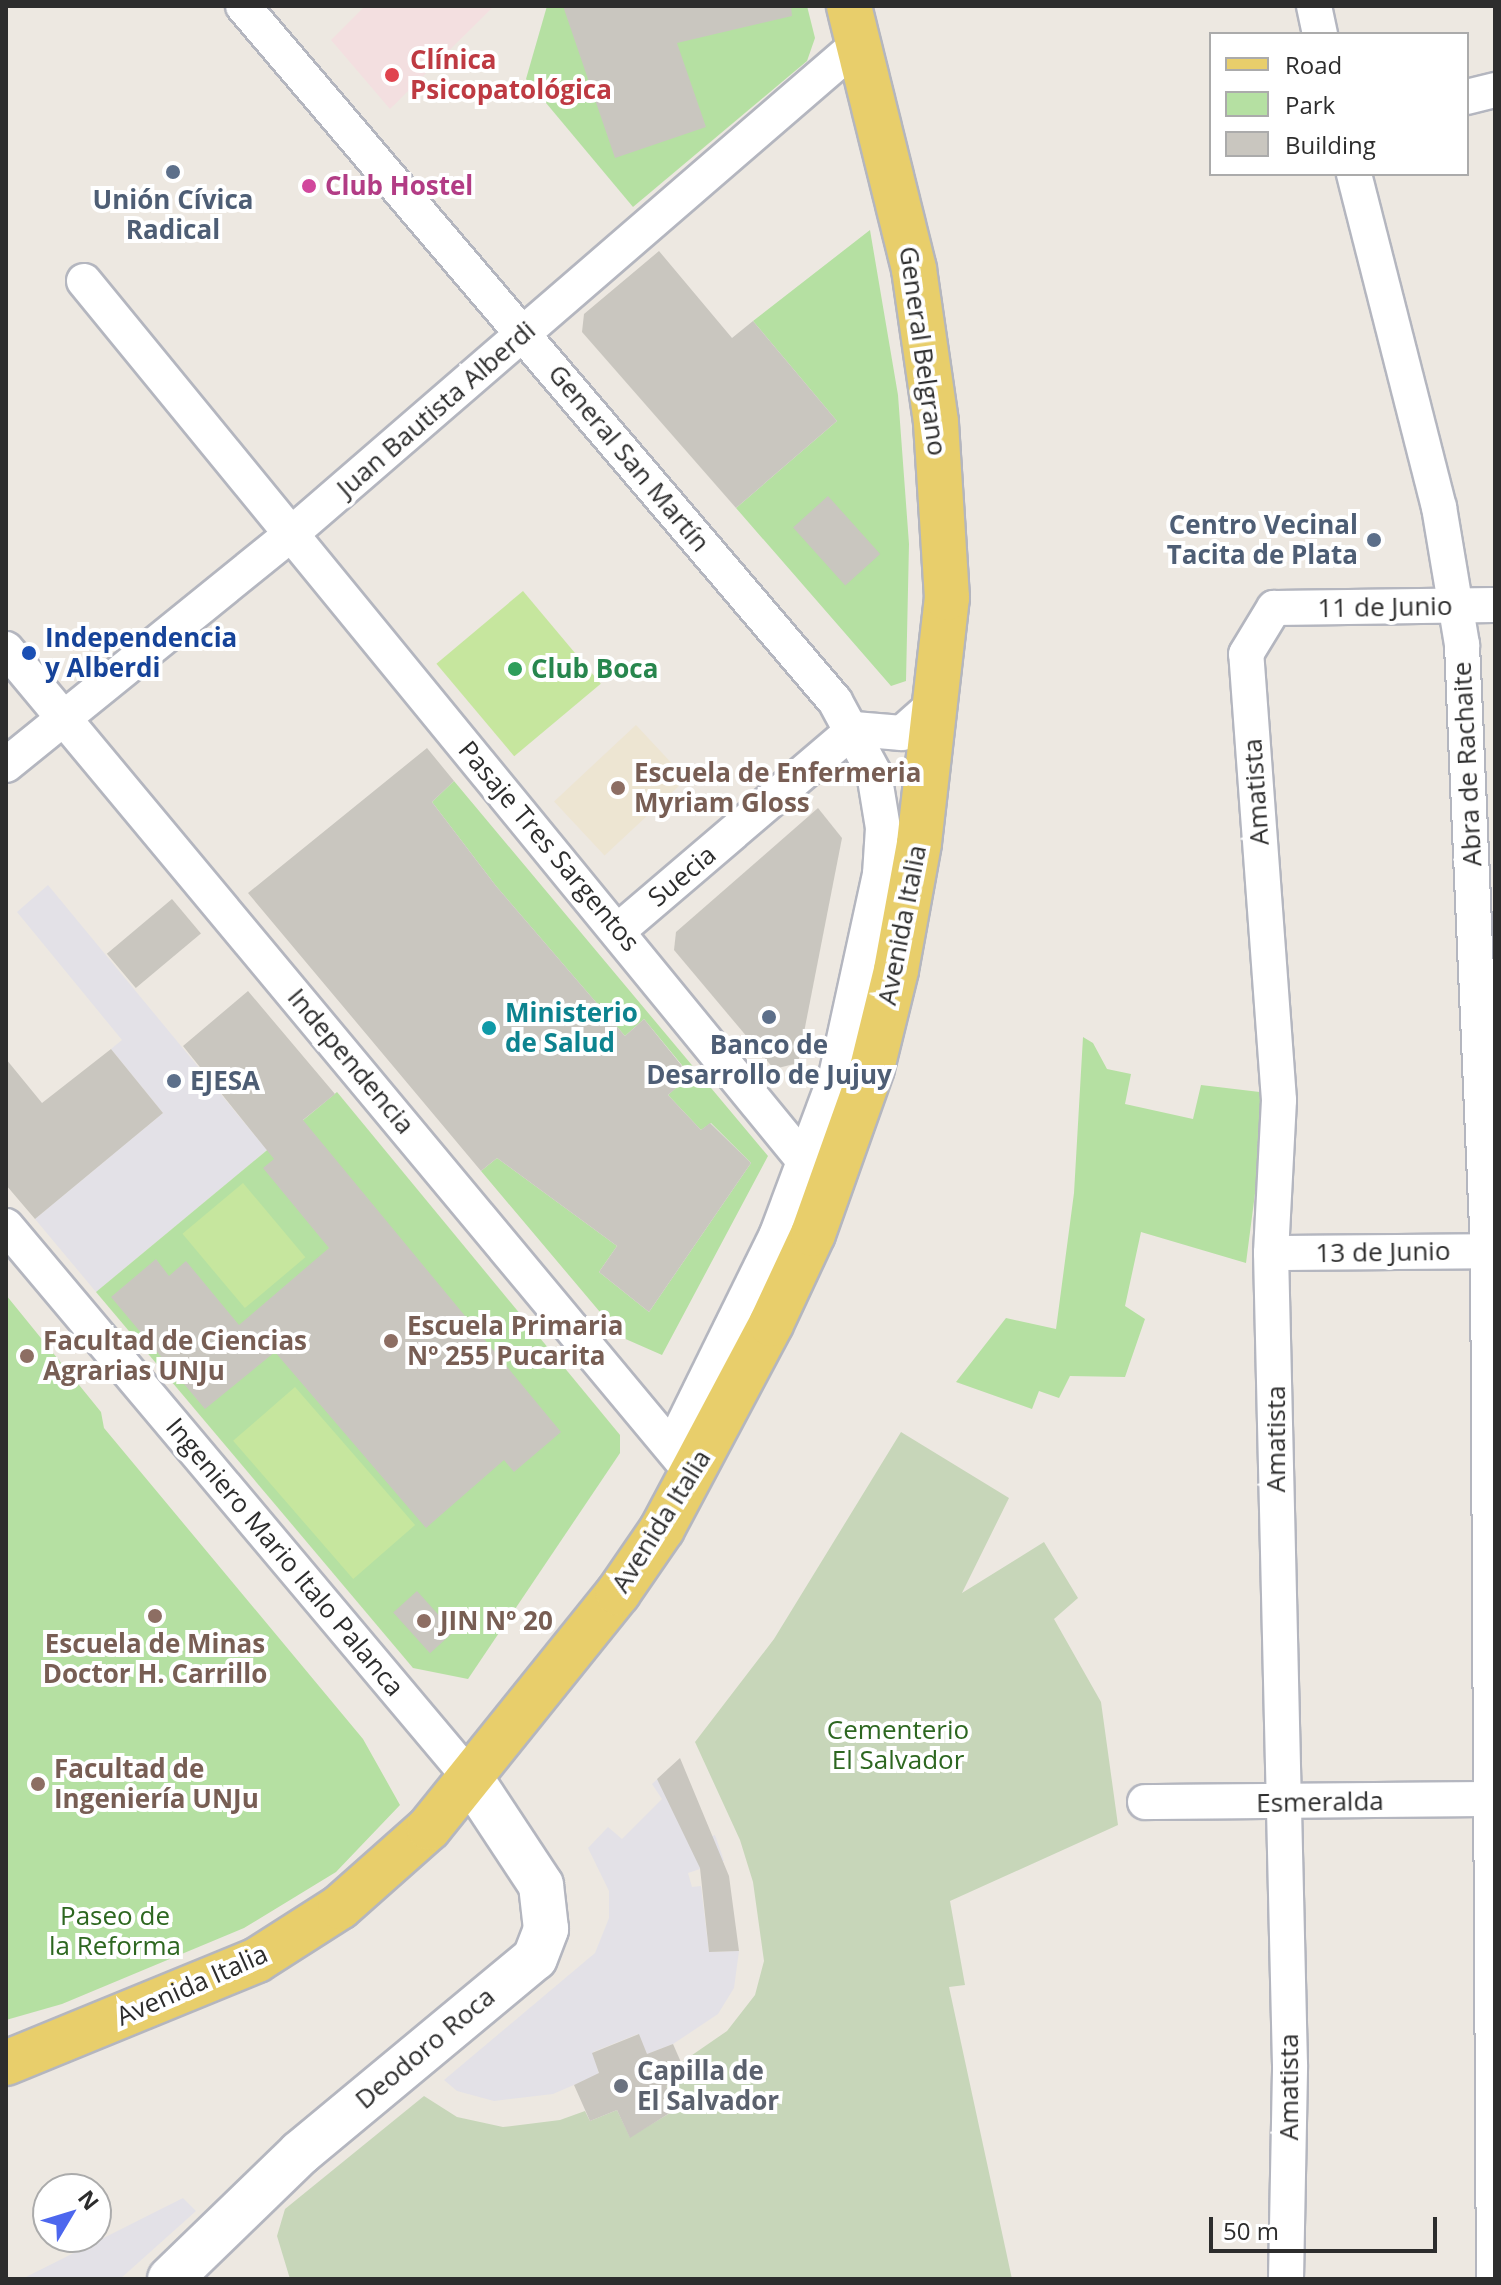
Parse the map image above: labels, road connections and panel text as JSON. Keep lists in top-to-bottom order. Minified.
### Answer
{"streets":{"main road":["General Belgrano","Avenida Italia"],"street":["Juan Bautista Alberdi","General San Martín","11 de Junio","Abra de Rachaite","Amatista","Pasaje Tres Sargentos","Suecia","Independencia","13 de Junio","Ingeniero Mario Italo Palanca","Esmeralda","Deodoro Roca"]},"crossings":[["General Belgrano","Juan Bautista Alberdi"],["General Belgrano","Avenida Italia"],["Juan Bautista Alberdi","General San Martín"],["Juan Bautista Alberdi","Pasaje Tres Sargentos"],["Juan Bautista Alberdi","Independencia"],["General San Martín","Suecia"],["General San Martín","Avenida Italia"],["11 de Junio","Abra de Rachaite"],["11 de Junio","Amatista"],["Abra de Rachaite","13 de Junio"],["Abra de Rachaite","Esmeralda"],["Amatista","13 de Junio"],["Amatista","Esmeralda"],["Pasaje Tres Sargentos","Suecia"],["Pasaje Tres Sargentos","Avenida Italia"],["Suecia","Avenida Italia"],["Avenida Italia","Independencia"],["Avenida Italia","Ingeniero Mario Italo Palanca"],["Avenida Italia","Deodoro Roca"],["Ingeniero Mario Italo Palanca","Deodoro Roca"]],"parks":["Cementerio El Salvador","Paseo de la Reforma"],"places":["Clínica Psicopatológica","Unión Cívica Radical","Club Hostel","Centro Vecinal Tacita de Plata","Independencia y Alberdi","Club Boca","Escuela de Enfermeria Myriam Gloss","Banco de Desarrollo de Jujuy","Ministerio de Salud","EJESA","Escuela Primaria Nº 255 Pucarita","Facultad de Ciencias Agrarias UNJu","Escuela de Minas Doctor H. Carrillo","JIN Nº 20","Facultad de Ingeniería UNJu","Capilla de El Salvador"],"legend":["Road","Park","Building"],"scale_bar":"50 m","north":"top right"}
